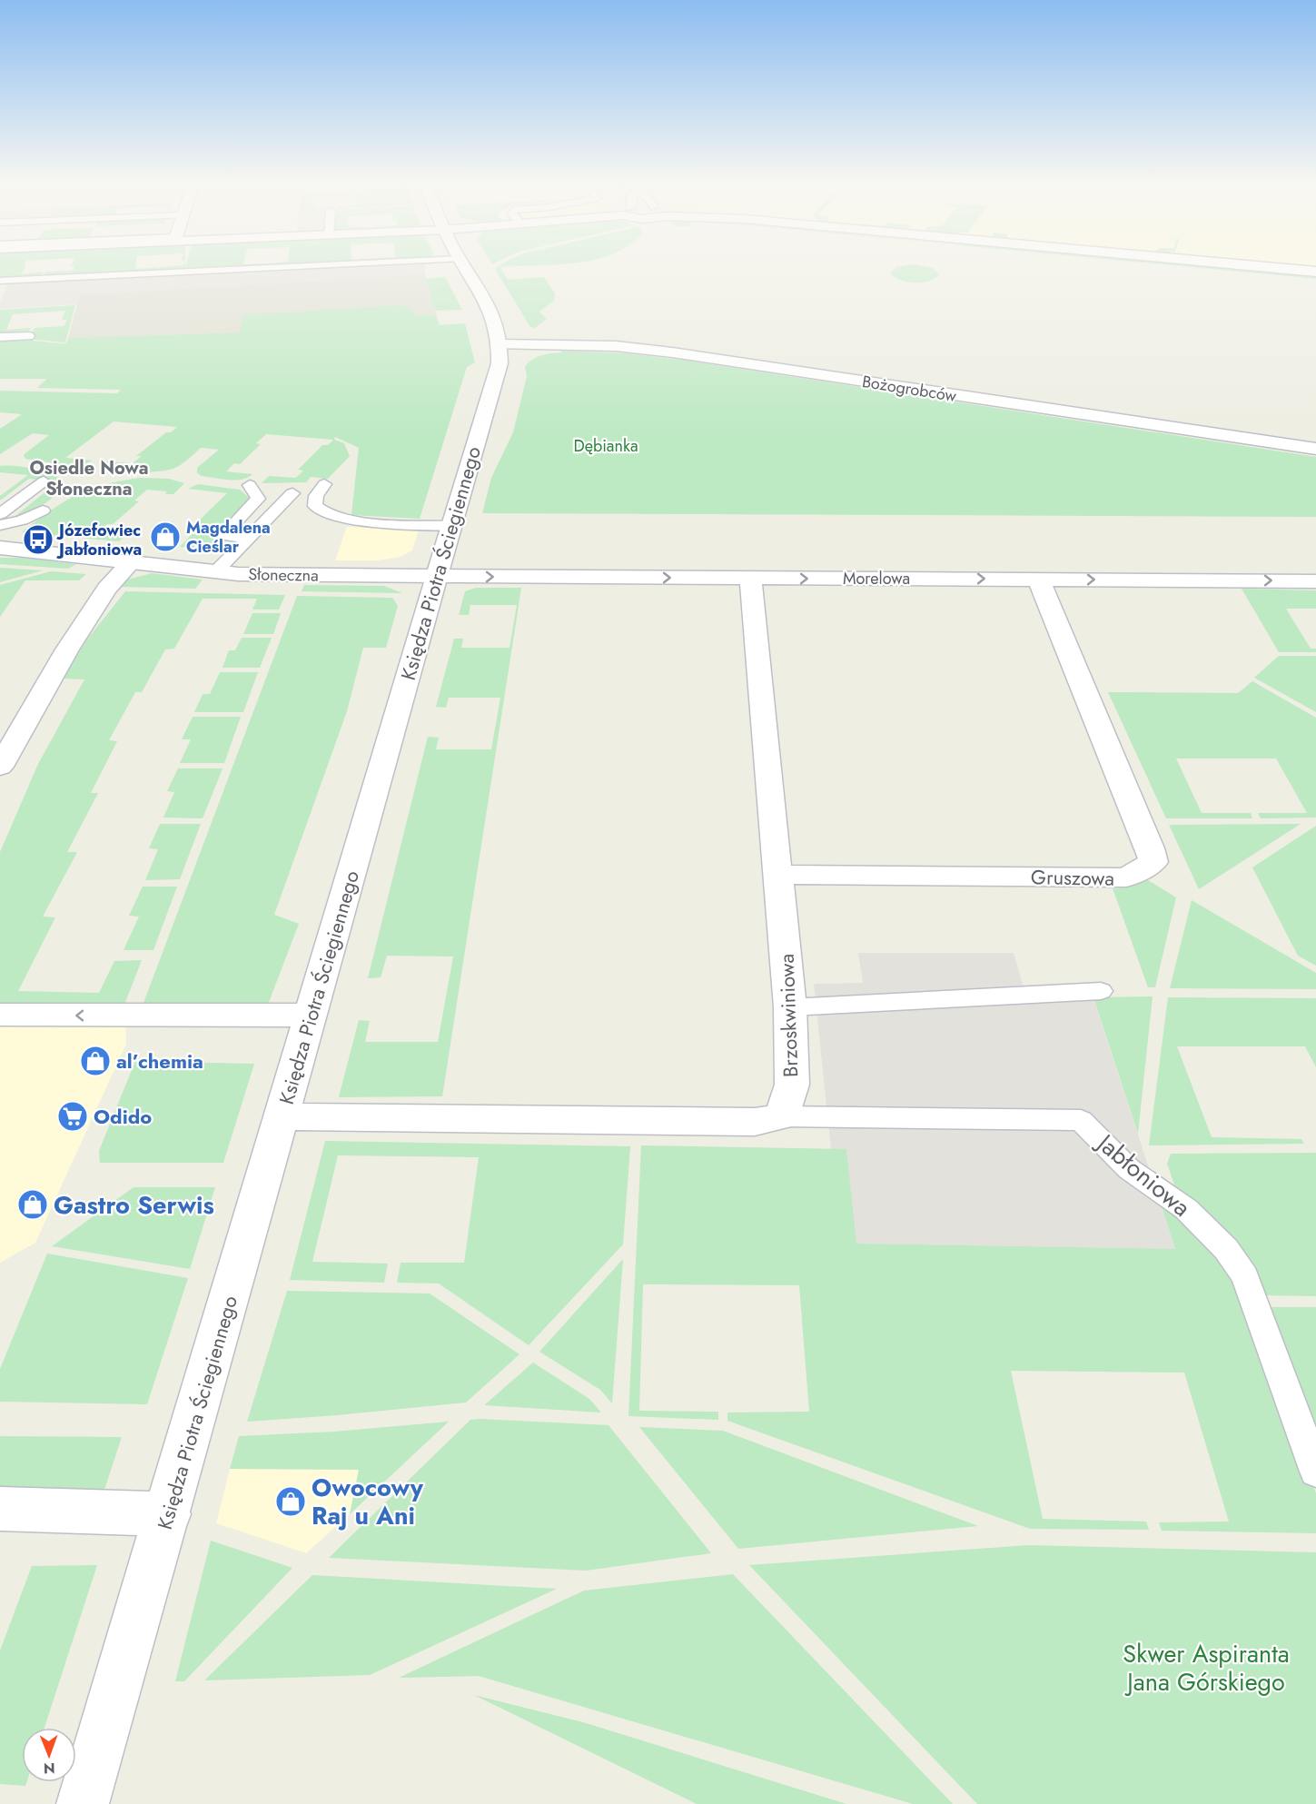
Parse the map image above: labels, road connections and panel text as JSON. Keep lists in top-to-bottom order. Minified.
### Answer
{"streets":{"street":["Bożogrobców","Księdza Piotra Ściegiennego","Słoneczna","Morelowa","Gruszowa","Brzoskwiniowa"],"lane":["Jabłoniowa"]},"crossings":[["Bożogrobców","Księdza Piotra Ściegiennego"],["Księdza Piotra Ściegiennego","Słoneczna"],["Księdza Piotra Ściegiennego","Morelowa"],["Słoneczna","Morelowa"],["Morelowa","Gruszowa"],["Morelowa","Brzoskwiniowa"],["Gruszowa","Brzoskwiniowa"],["Brzoskwiniowa","Jabłoniowa"]],"one_way":["Morelowa"],"districts":["Osiedle Nowa Słoneczna"],"parks":["Dębianka","Skwer Aspiranta Jana Górskiego"],"places":{"shop":["Magdalena Cieślar","al’chemia","Gastro Serwis","Owocowy Raj u Ani"],"bus stop":["Józefowiec Jabłoniowa"],"supermarket":["Odido"]},"north":"bottom"}
